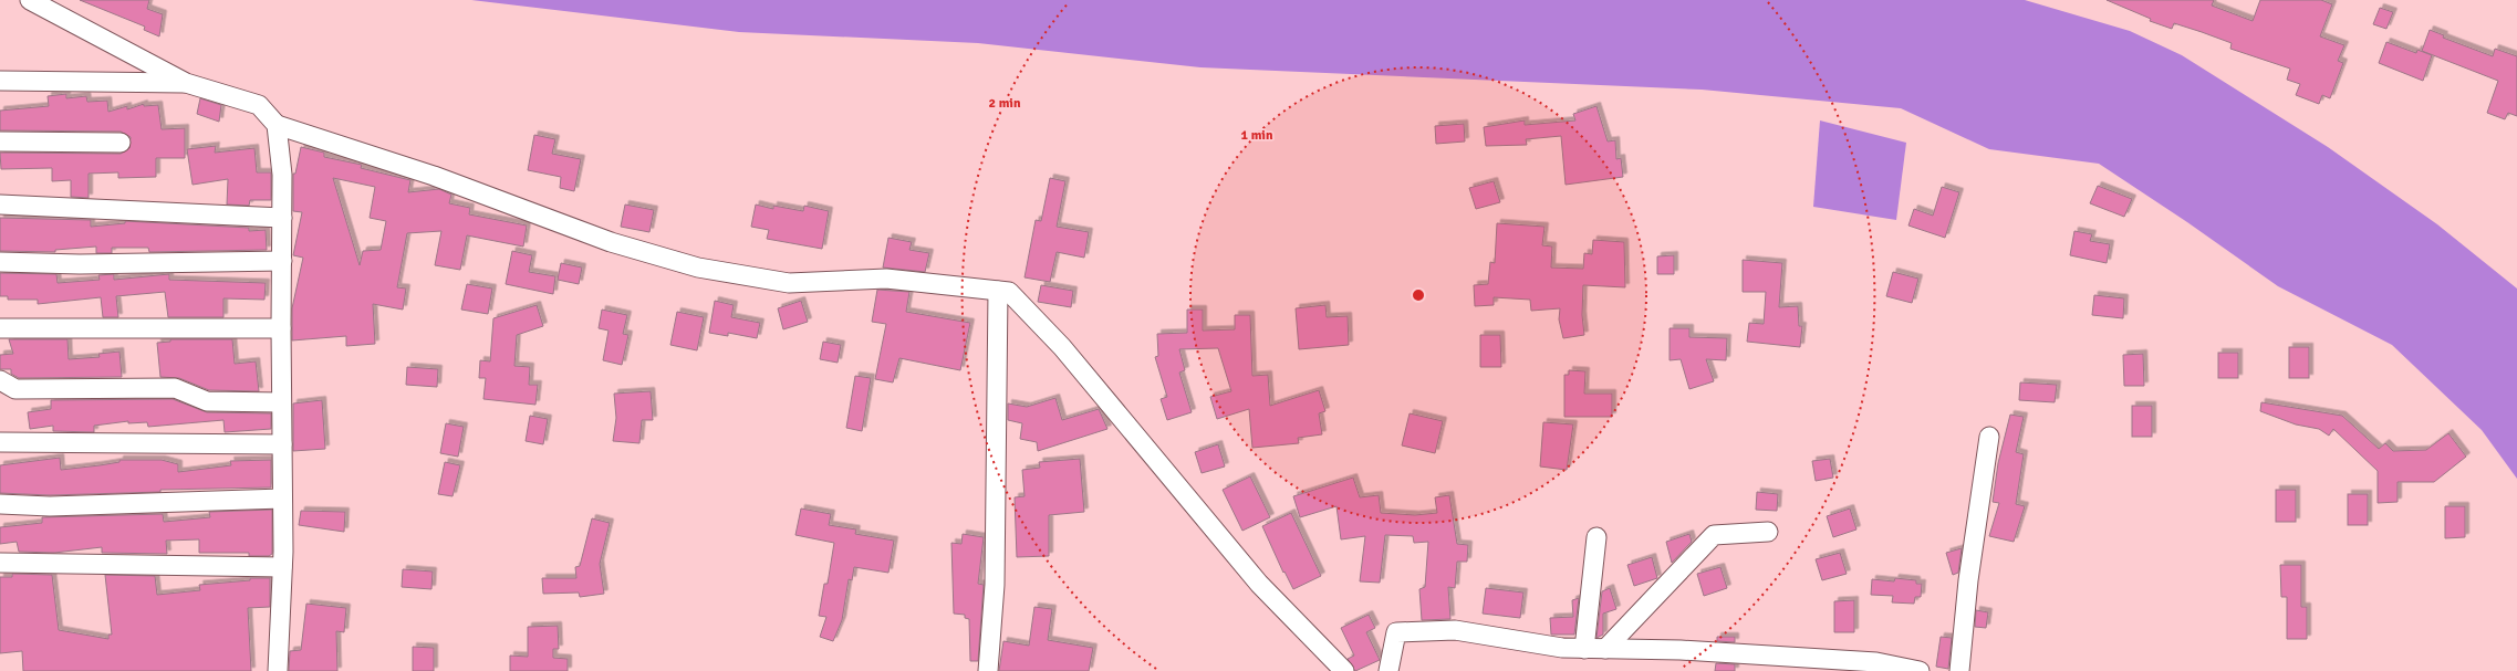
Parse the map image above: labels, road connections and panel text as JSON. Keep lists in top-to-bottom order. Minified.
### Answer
{"rings":["2 min","1 min"]}
